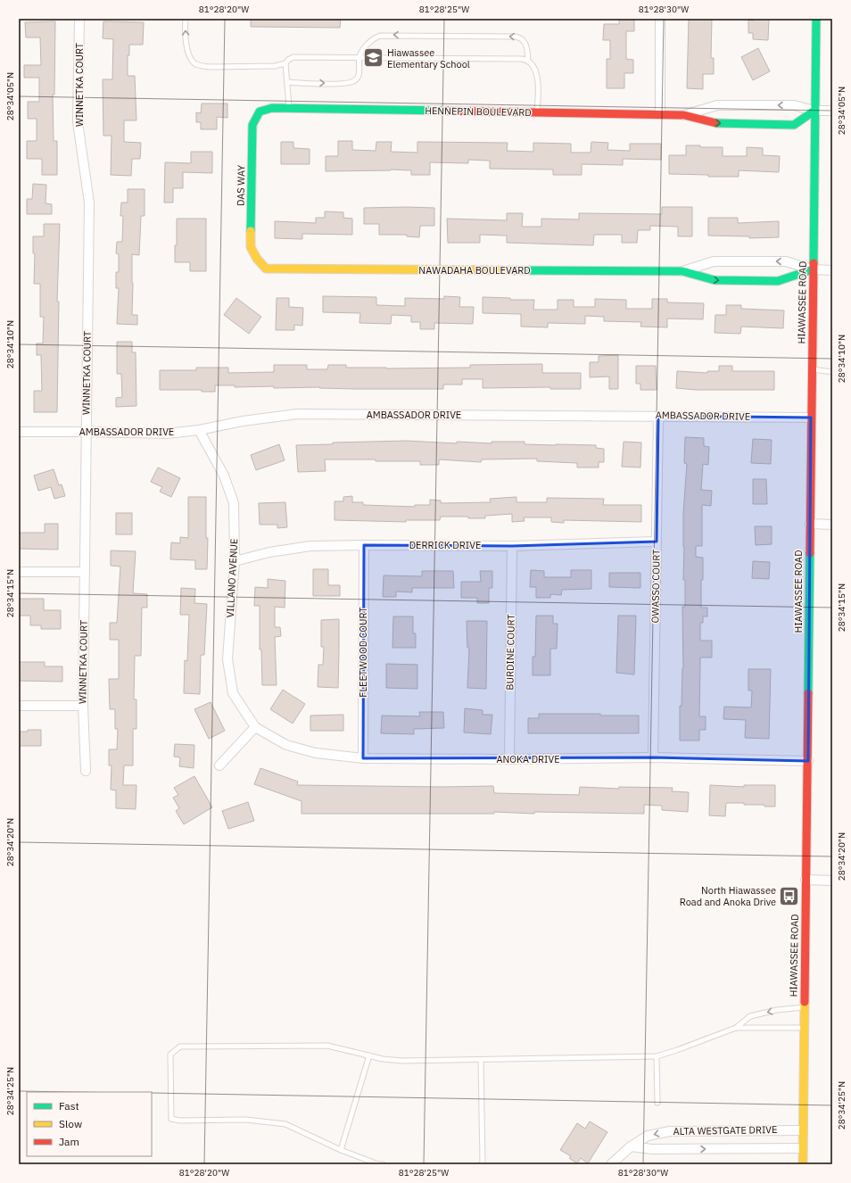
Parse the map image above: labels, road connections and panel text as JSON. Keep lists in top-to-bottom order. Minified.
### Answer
{"streets":{"street":["WINNETKA COURT","HENNEPIN BOULEVARD","DAS WAY","NAWADAHA BOULEVARD","HIAWASSEE ROAD","AMBASSADOR DRIVE","DERRICK DRIVE","VILLANO AVENUE","OWASSO COURT","FLEETWOOD COURT","BURDINE COURT","ANOKA DRIVE","ALTA WESTGATE DRIVE"]},"crossings":[["WINNETKA COURT","AMBASSADOR DRIVE"],["HENNEPIN BOULEVARD","DAS WAY"],["HENNEPIN BOULEVARD","HIAWASSEE ROAD"],["DAS WAY","NAWADAHA BOULEVARD"],["NAWADAHA BOULEVARD","HIAWASSEE ROAD"],["HIAWASSEE ROAD","AMBASSADOR DRIVE"],["HIAWASSEE ROAD","ANOKA DRIVE"],["HIAWASSEE ROAD","ALTA WESTGATE DRIVE"],["AMBASSADOR DRIVE","VILLANO AVENUE"],["AMBASSADOR DRIVE","OWASSO COURT"],["DERRICK DRIVE","VILLANO AVENUE"],["DERRICK DRIVE","OWASSO COURT"],["DERRICK DRIVE","FLEETWOOD COURT"],["DERRICK DRIVE","BURDINE COURT"],["VILLANO AVENUE","ANOKA DRIVE"],["OWASSO COURT","ANOKA DRIVE"],["FLEETWOOD COURT","ANOKA DRIVE"],["BURDINE COURT","ANOKA DRIVE"]],"places":{"school or university":["Hiawassee Elementary School"],"bus stop":["North Hiawassee Road and Anoka Drive"]},"legend":["Fast","Slow","Jam"],"coordinates":["81°28'20\"W","81°28'25\"W","81°28'30\"W","28°34'05\"N","28°34'10\"N","28°34'15\"N","28°34'20\"N","28°34'25\"N"]}
